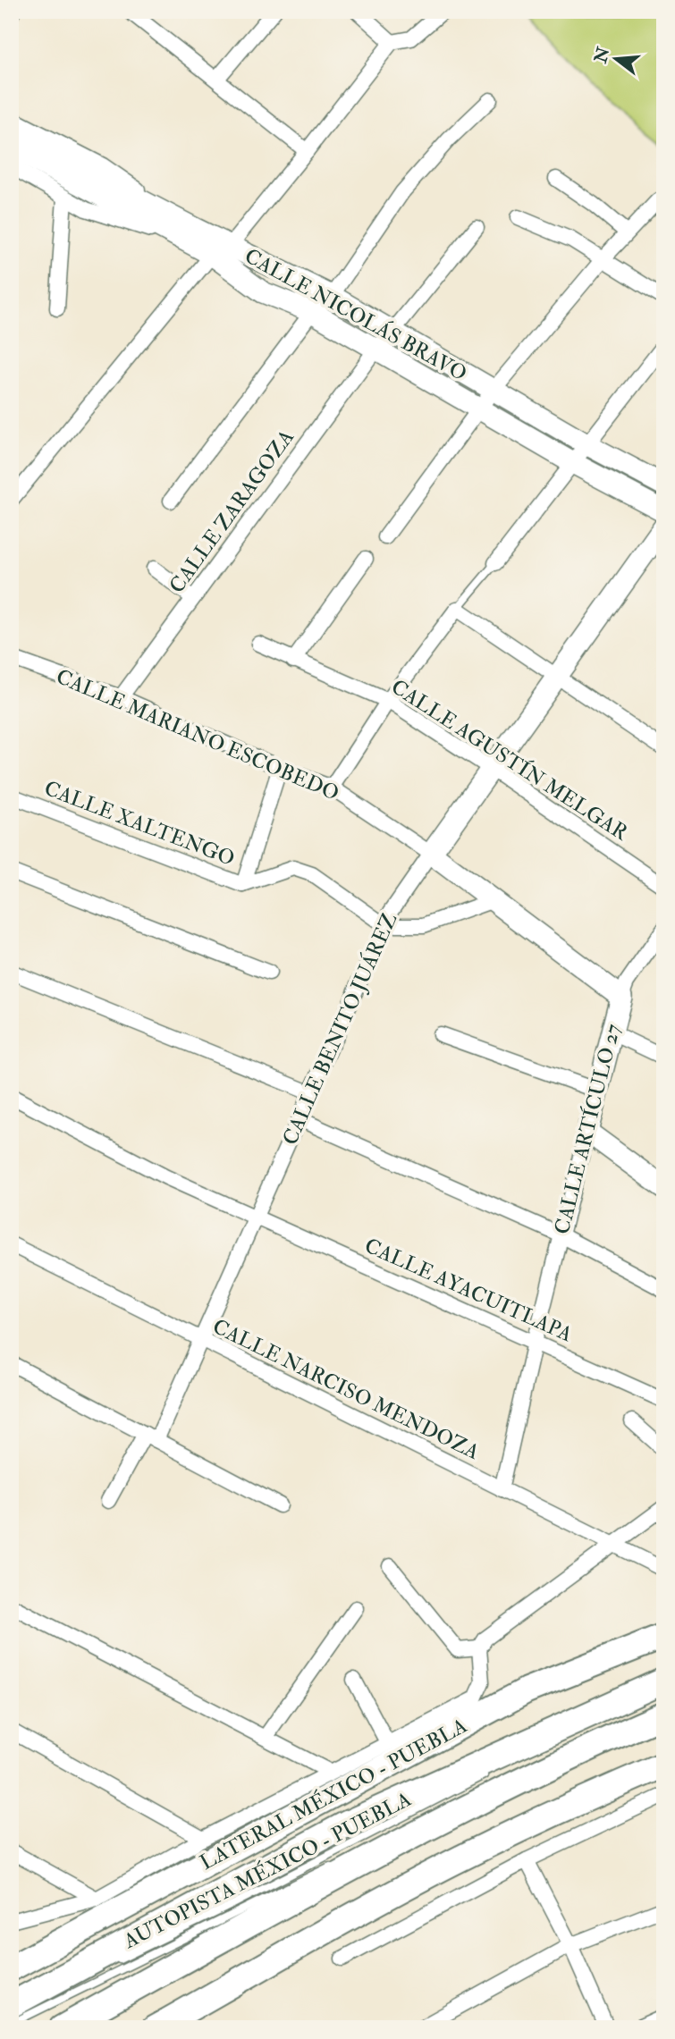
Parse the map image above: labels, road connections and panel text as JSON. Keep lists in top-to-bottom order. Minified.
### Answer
{"streets":{"highway":["LATERAL MÉXICO - PUEBLA","AUTOPISTA MÉXICO - PUEBLA"],"main road":["CALLE NICOLÁS BRAVO","CALLE MARIANO ESCOBEDO","CALLE BENITO JUÁREZ","CALLE ARTÍCULO 27"],"street":["CALLE ZARAGOZA","CALLE AGUSTÍN MELGAR","CALLE XALTENGO","CALLE AYACUITLAPA","CALLE NARCISO MENDOZA"]},"crossings":[["CALLE NICOLÁS BRAVO","CALLE ZARAGOZA"],["CALLE ZARAGOZA","CALLE MARIANO ESCOBEDO"],["CALLE MARIANO ESCOBEDO","CALLE BENITO JUÁREZ"],["CALLE MARIANO ESCOBEDO","CALLE ARTÍCULO 27"],["CALLE AGUSTÍN MELGAR","CALLE BENITO JUÁREZ"],["CALLE XALTENGO","CALLE BENITO JUÁREZ"],["CALLE BENITO JUÁREZ","CALLE AYACUITLAPA"],["CALLE BENITO JUÁREZ","CALLE NARCISO MENDOZA"],["CALLE ARTÍCULO 27","CALLE AYACUITLAPA"],["CALLE ARTÍCULO 27","CALLE NARCISO MENDOZA"]],"north":"left"}
